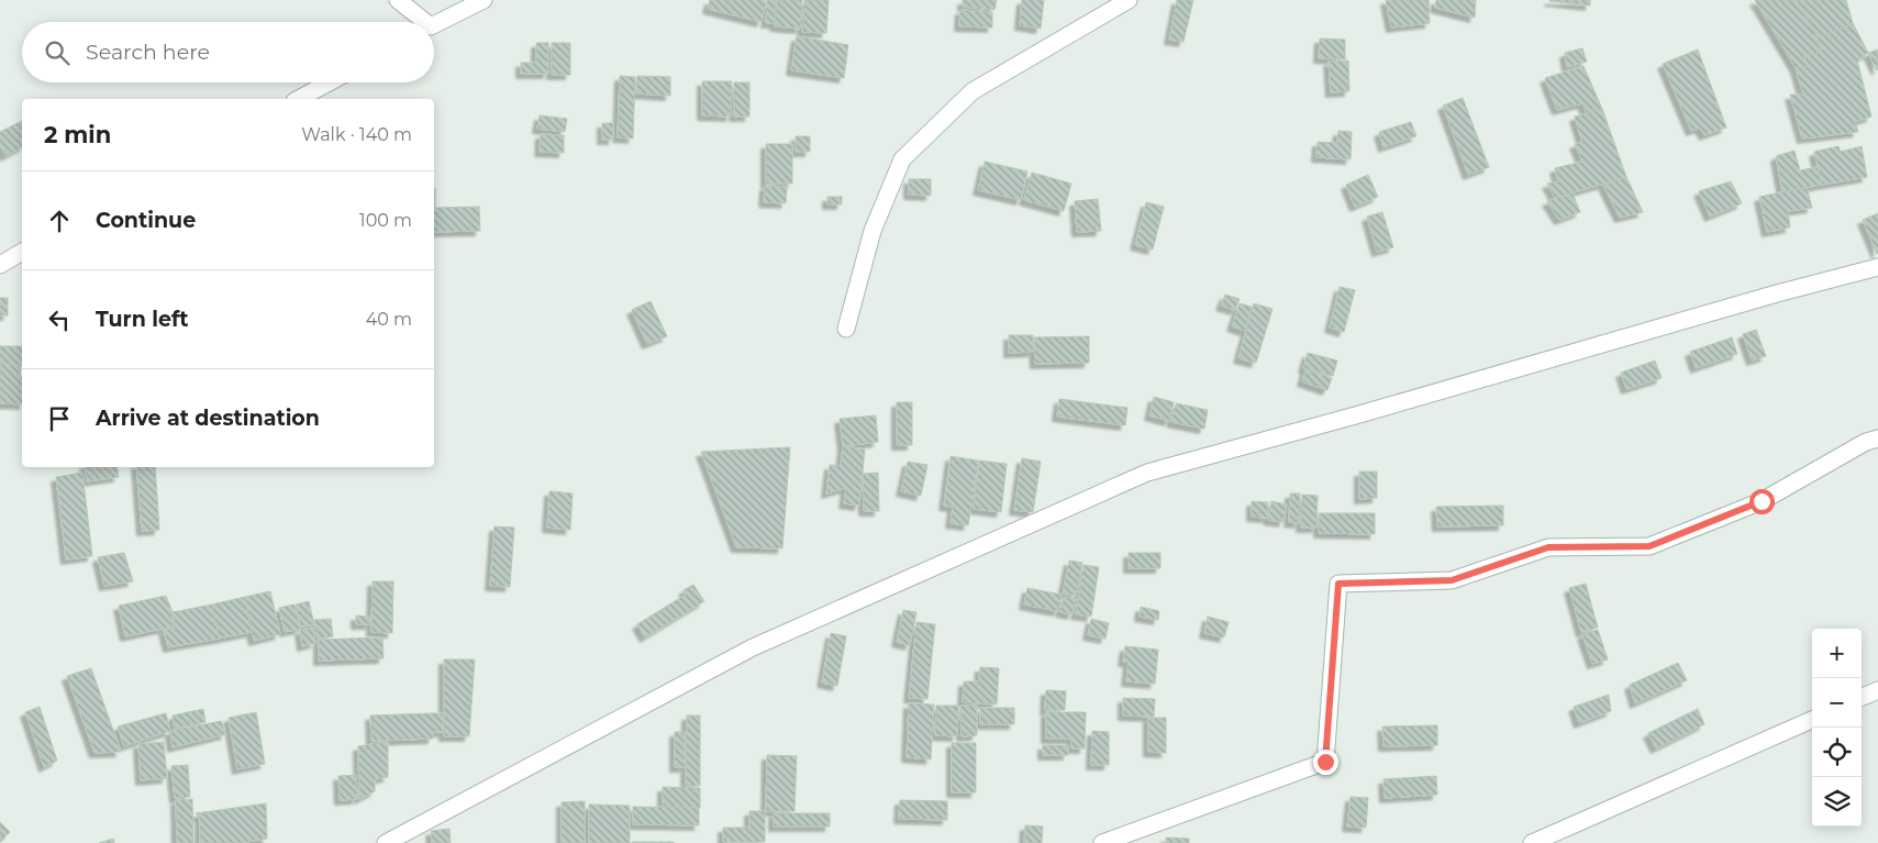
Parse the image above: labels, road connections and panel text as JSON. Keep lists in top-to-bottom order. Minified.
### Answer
{"page":{"search":"Search here","heading":["2 min","Walk · 140 m"],"list":[["Continue","100 m"],["Turn left","40 m"],"Arrive at destination"],"map_buttons":["+","−"]}}
